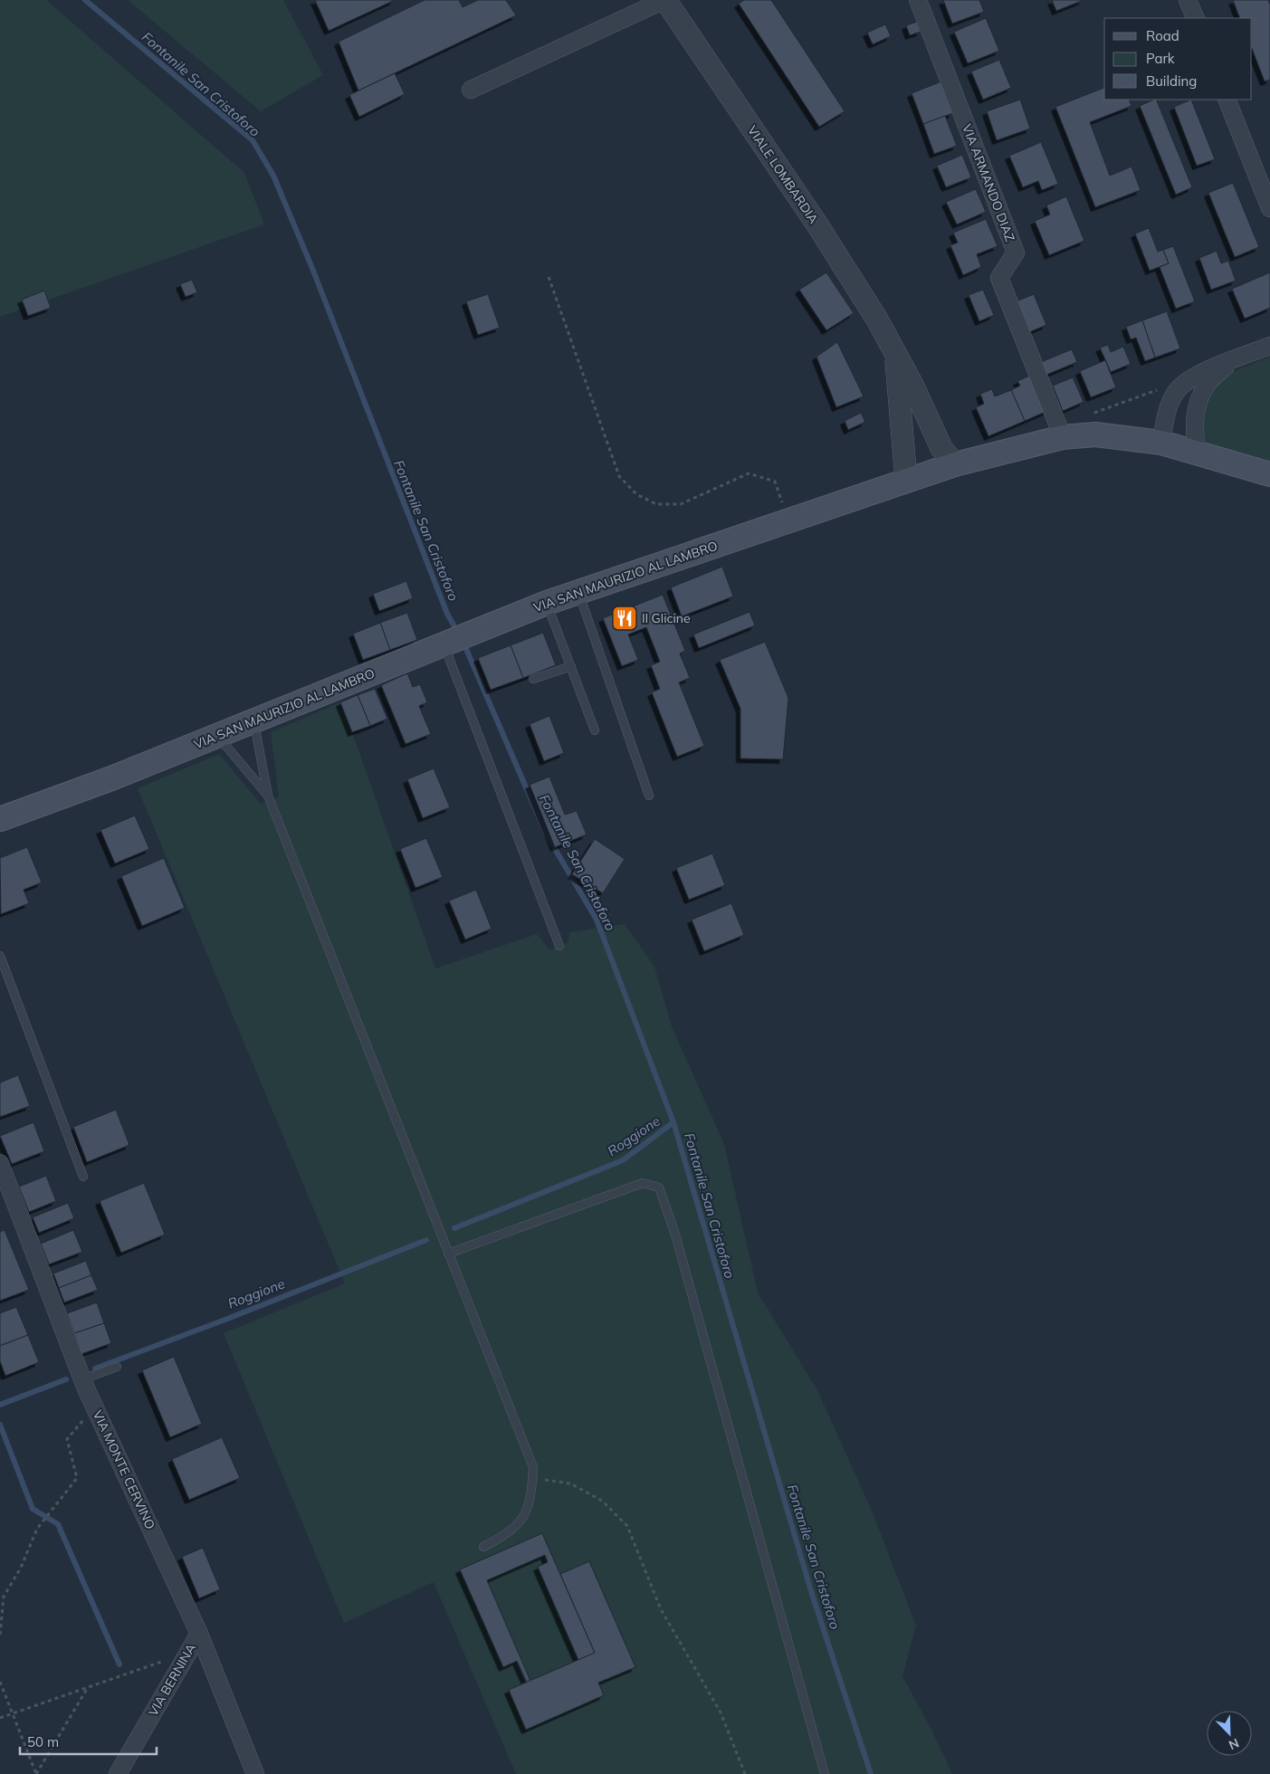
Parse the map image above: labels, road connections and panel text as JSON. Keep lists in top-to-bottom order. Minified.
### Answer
{"streets":{"main road":["VIA SAN MAURIZIO AL LAMBRO"],"street":["VIALE LOMBARDIA","VIA ARMANDO DIAZ","VIA MONTE CERVINO","VIA BERNINA"]},"crossings":[["VIALE LOMBARDIA","VIA SAN MAURIZIO AL LAMBRO"],["VIA ARMANDO DIAZ","VIA SAN MAURIZIO AL LAMBRO"],["VIA MONTE CERVINO","VIA BERNINA"]],"water":["Fontanile San Cristoforo","Roggione"],"places":{"restaurant":["Il Glicine"]},"legend":["Road","Park","Building"],"scale_bar":"50 m","north":"bottom right"}
